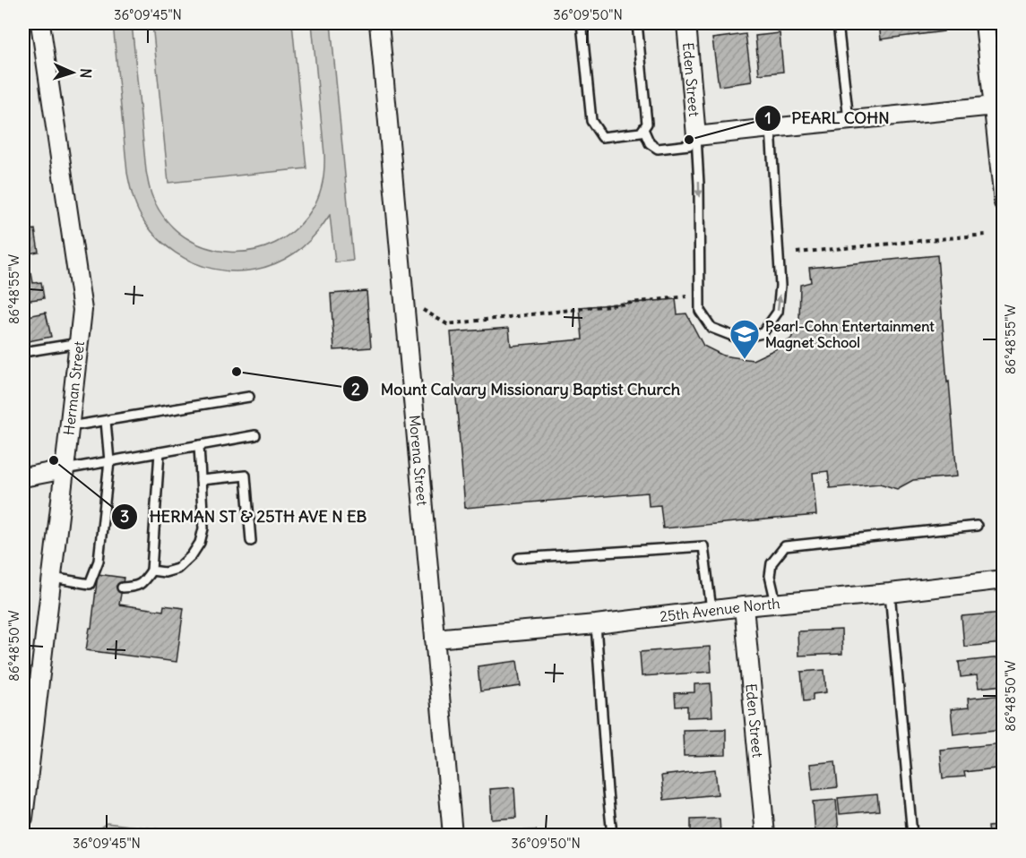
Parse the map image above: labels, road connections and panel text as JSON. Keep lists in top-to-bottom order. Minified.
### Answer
{"streets":{"street":["Eden Street","Herman Street","Morena Street","25th Avenue North"]},"crossings":[["Eden Street","25th Avenue North"],["Morena Street","25th Avenue North"]],"places":{"other":["PEARL COHN","Mount Calvary Missionary Baptist Church","HERMAN ST & 25TH AVE N EB"],"school or university":["Pearl-Cohn Entertainment Magnet School"]},"north":"right","coordinates":["36°09'45\"N","36°09'50\"N","86°48'55\"W","86°48'50\"W"]}
